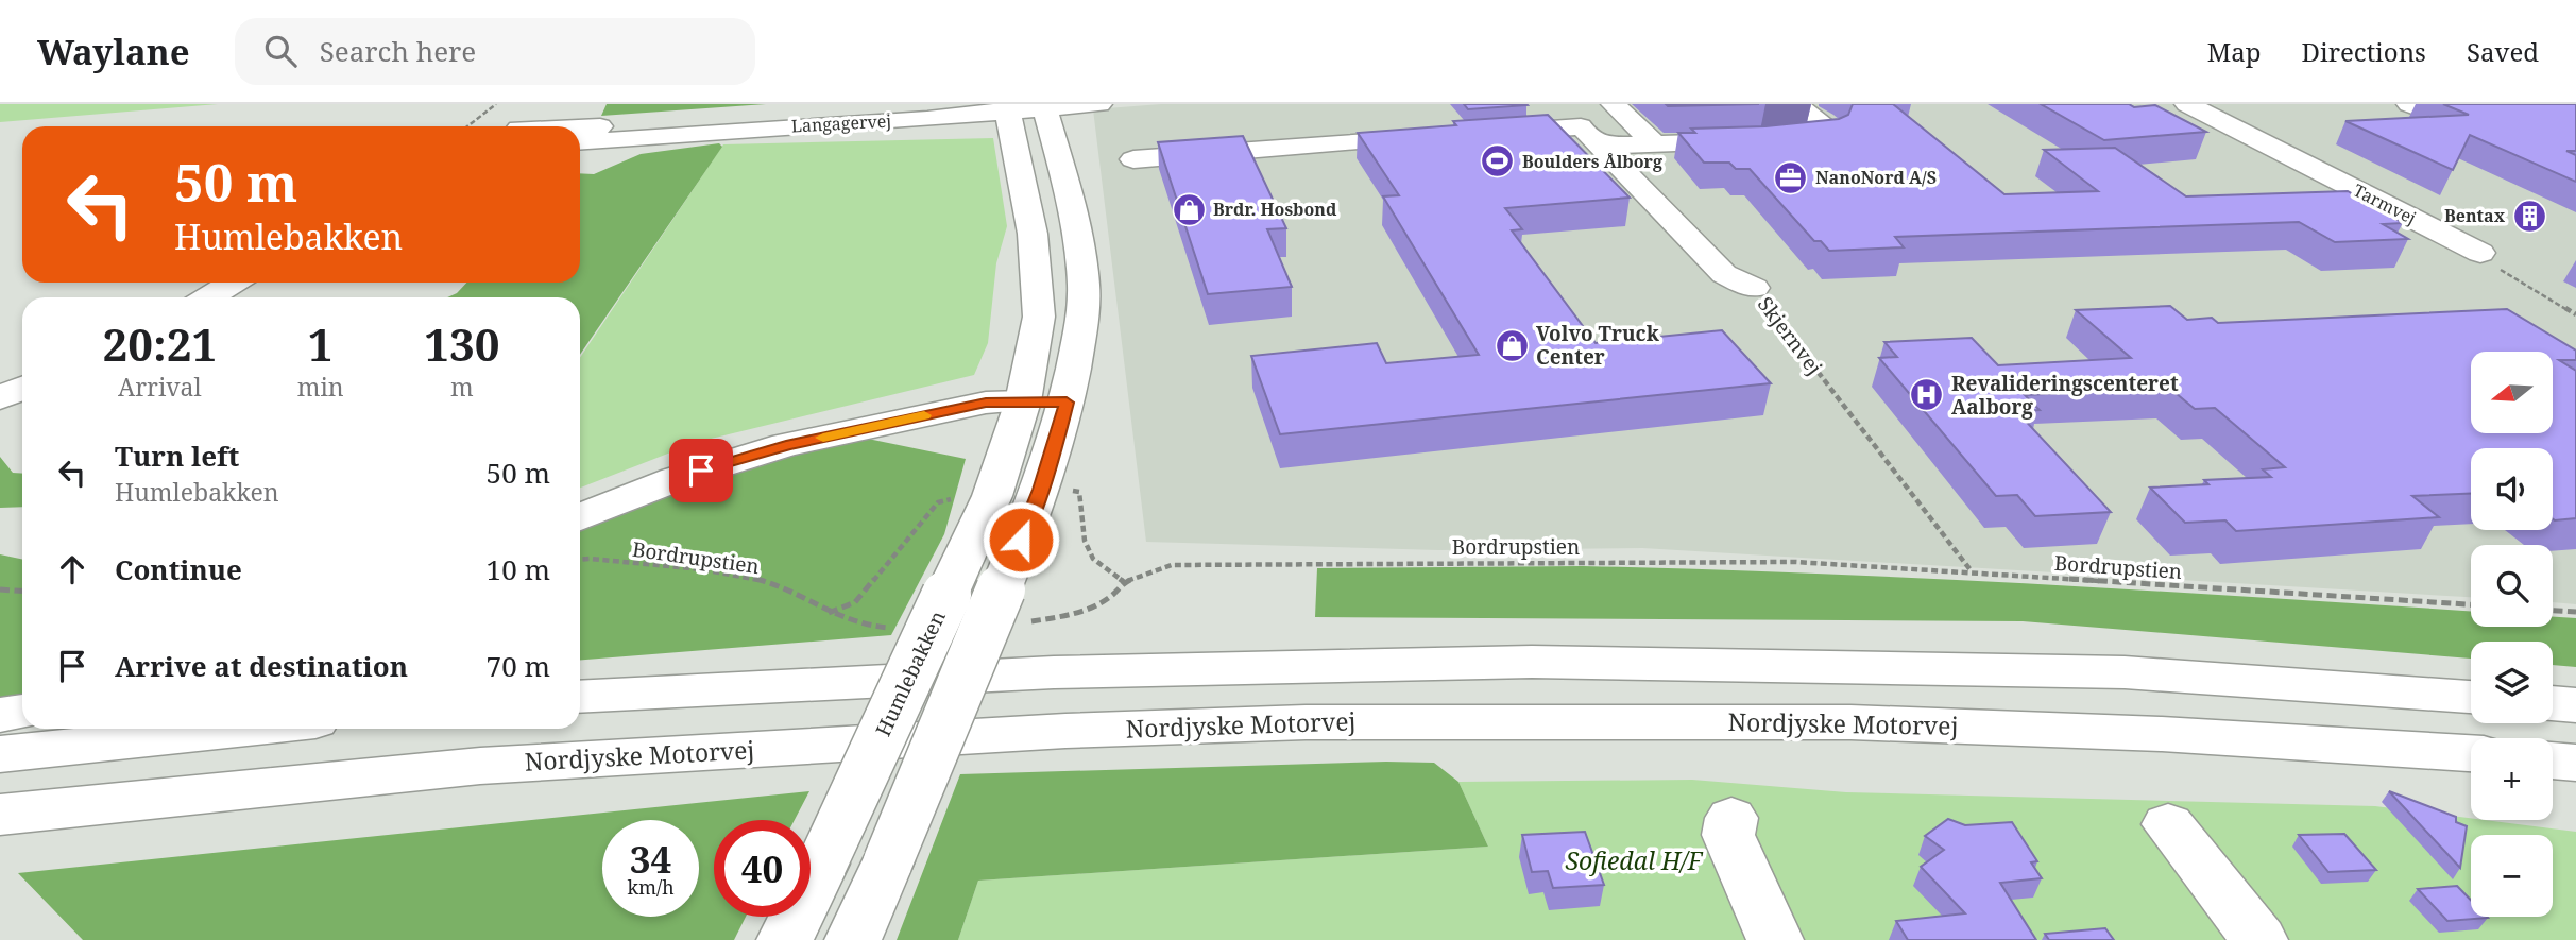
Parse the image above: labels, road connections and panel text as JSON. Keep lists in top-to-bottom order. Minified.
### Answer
{"streets":{"main road":["Langagervej","Tarmvej","Skjernvej","Humlebakken","Nordjyske Motorvej"],"path":["Bordrupstien"]},"crossings":[["Langagervej","Humlebakken"],["Skjernvej","Bordrupstien"]],"parks":["Sofiedal H/F"],"places":{"sports":["Boulders Ålborg"],"office":["NanoNord A/S"],"shop":["Brdr. Hosbond","Volvo Truck Center"],"building":["Bentax"],"hospital":["Revalideringscenteret Aalborg"]},"north":"left","page":{"header":"Waylane","search":"Search here","nav":["Map","Directions","Saved"],"turn":["50 m","Humlebakken"],"eta":["20:21","Arrival","1","min","130","m"],"map_buttons":["+","−"],"list":[{"name":"Turn left","note":"Humlebakken","value":"50 m"},{"name":"Continue","value":"10 m"},{"name":"Arrive at destination","value":"70 m"}],"speed":"34 km/h","limit":"40"}}
